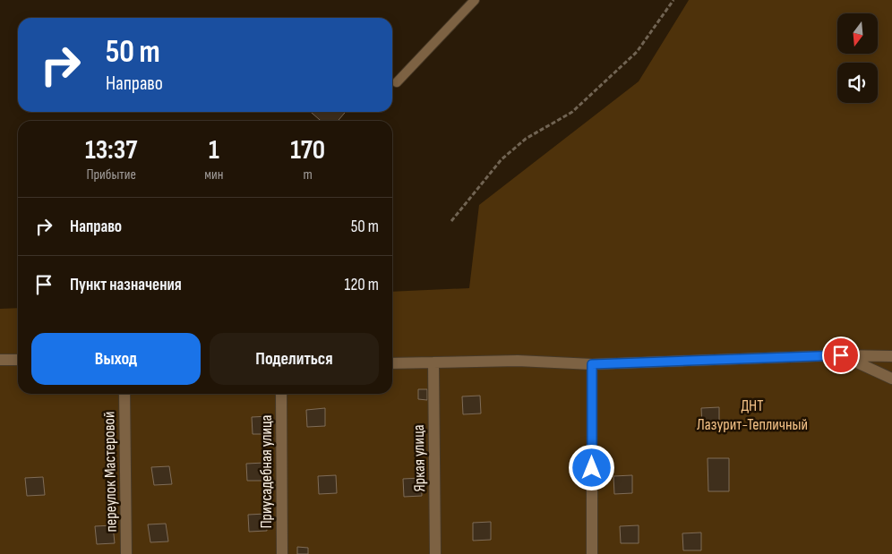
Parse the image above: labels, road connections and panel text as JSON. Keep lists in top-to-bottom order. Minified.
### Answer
{"streets":{"street":["Яркая улица","переулок Мастеровой","Приусадебная улица"]},"parks":["ДНТ Лазурит-Тепличный"],"north":"bottom","page":{"turn":["50 m","Направо"],"eta":["13:37","Прибытие","1","мин","170","m"],"list":[{"name":"Направо","value":"50 m"},{"name":"Пункт назначения","value":"120 m"}],"buttons":["Выход","Поделиться"]}}
